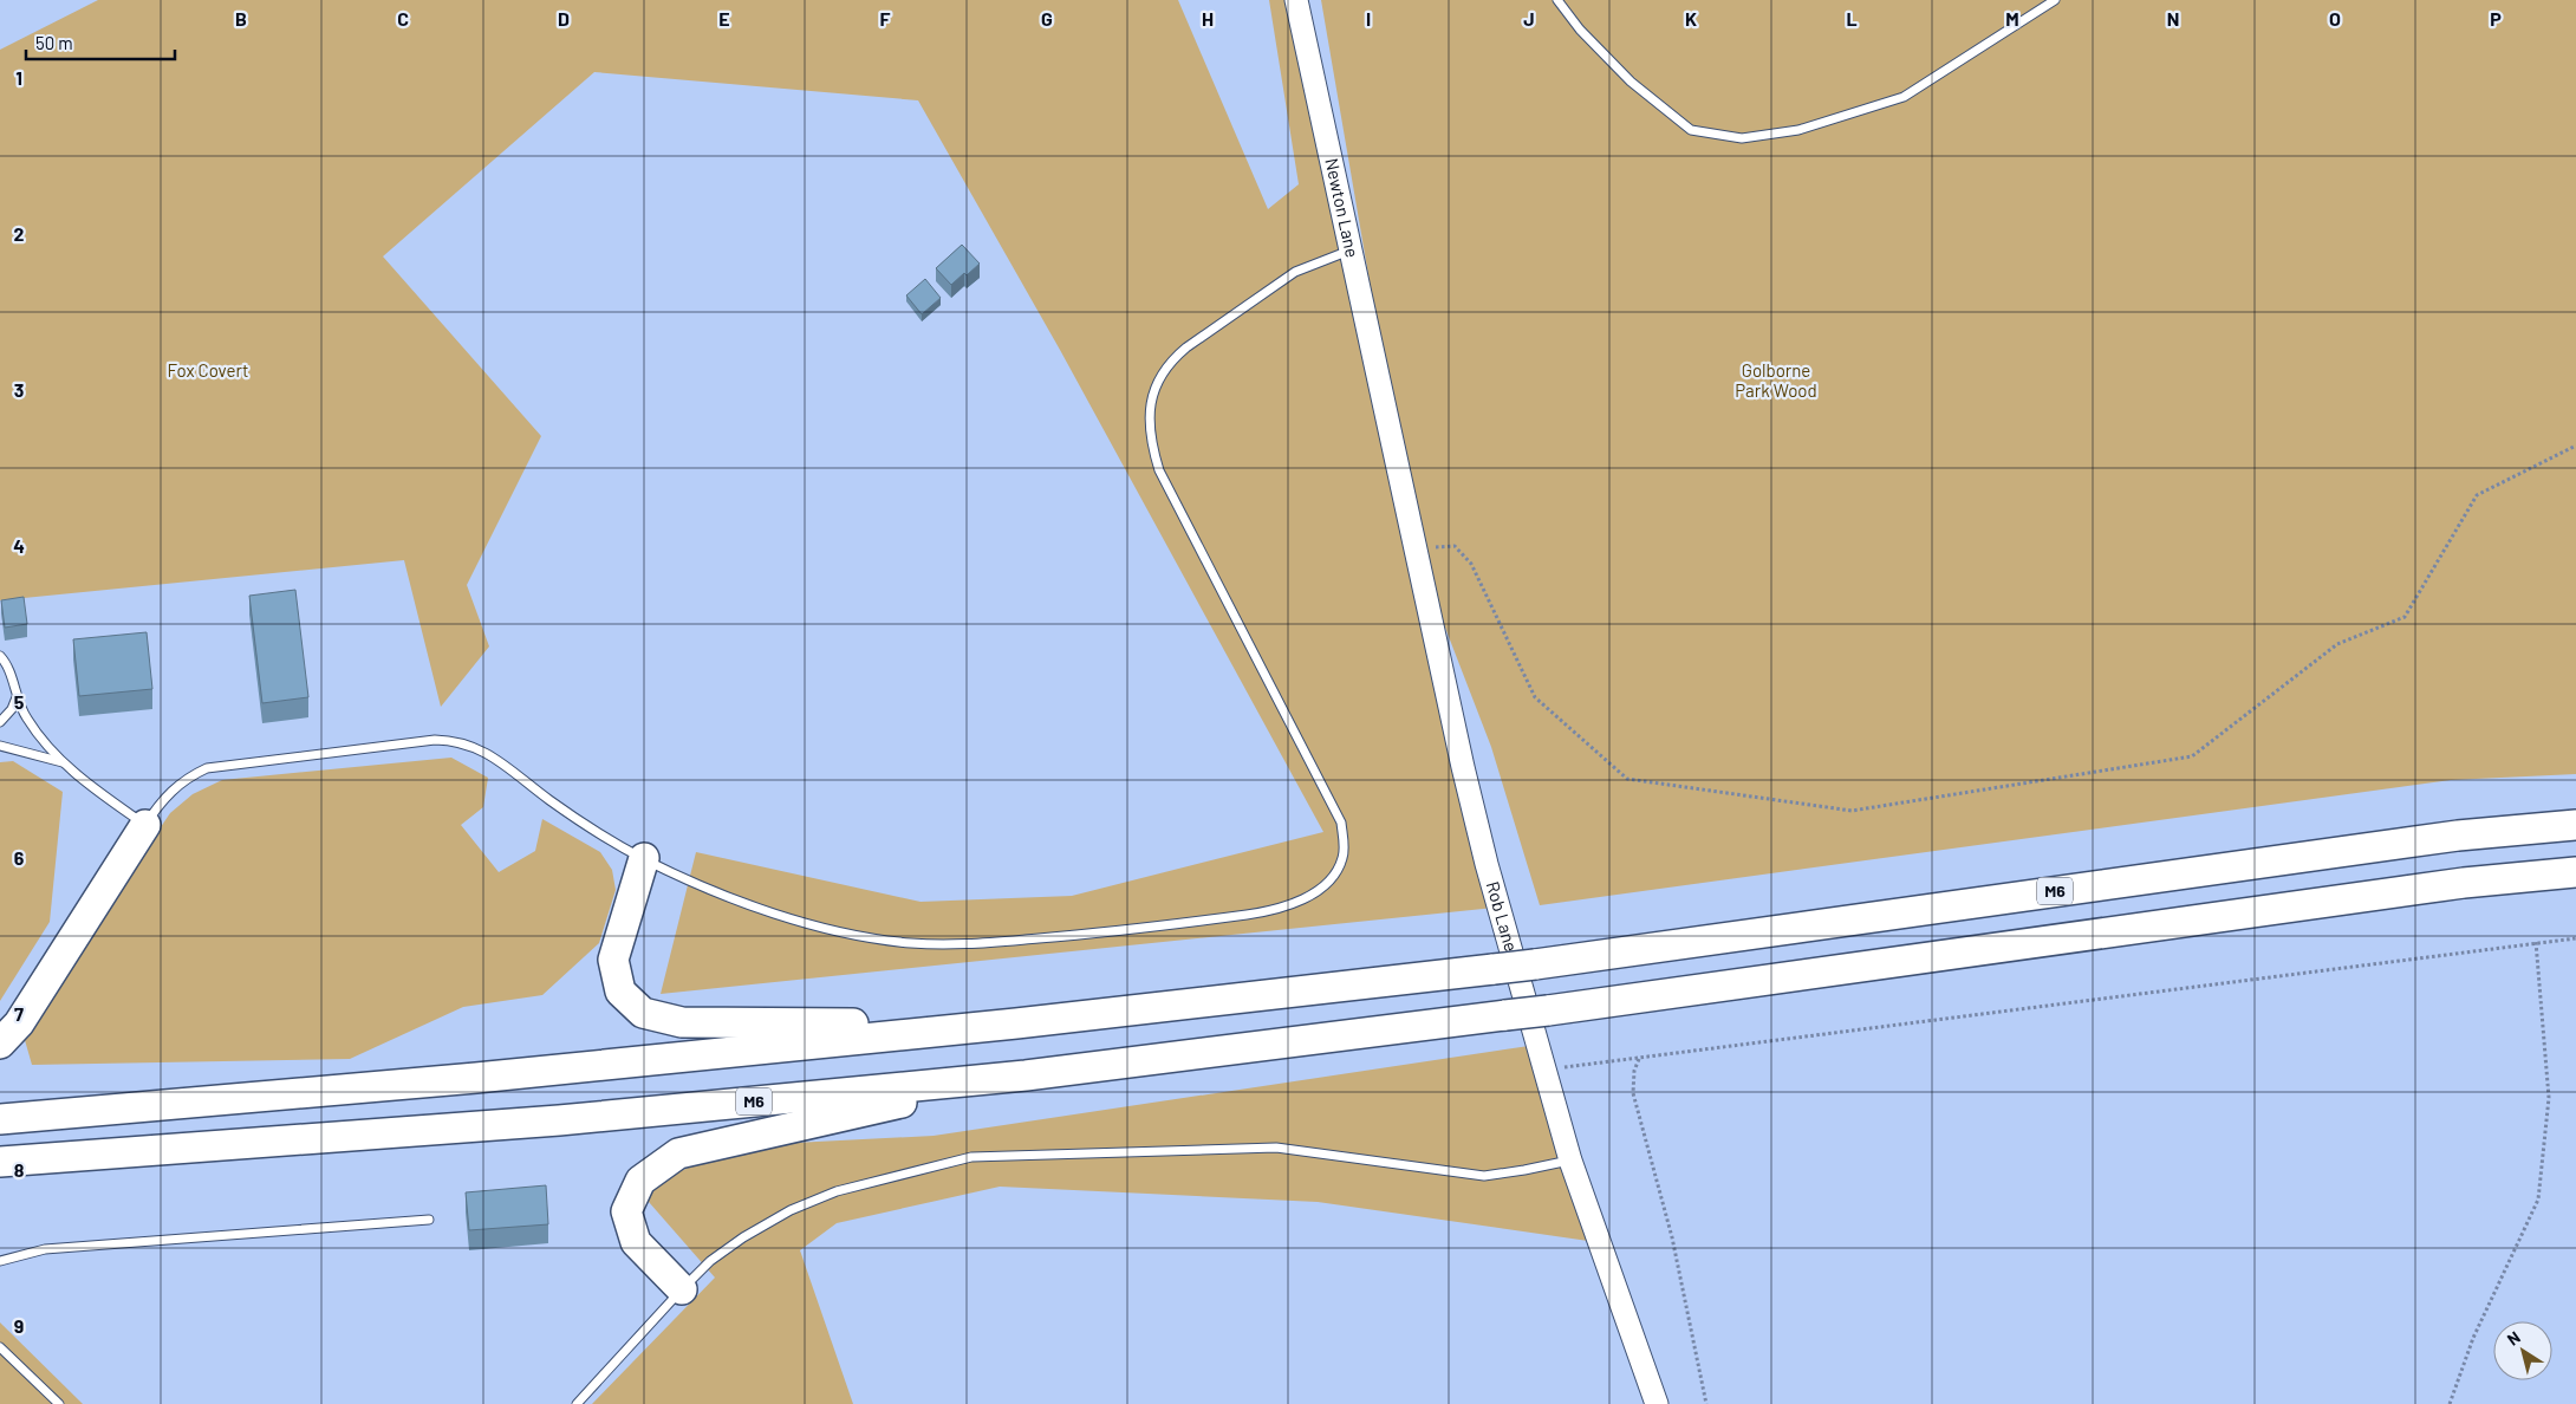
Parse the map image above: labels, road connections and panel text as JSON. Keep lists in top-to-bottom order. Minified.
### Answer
{"streets":{"highway":["M6"],"street":["Newton Lane","Rob Lane"]},"crossings":[["Newton Lane","Rob Lane"]],"parks":["Fox Covert","Golborne Park Wood"],"scale_bar":"50 m","north":"top left","grid":{"columns":["B","C","D","E","F","G","H","I","J","K","L","M","N","O","P"],"rows":["1","2","3","4","5","6","7","8","9"]}}
